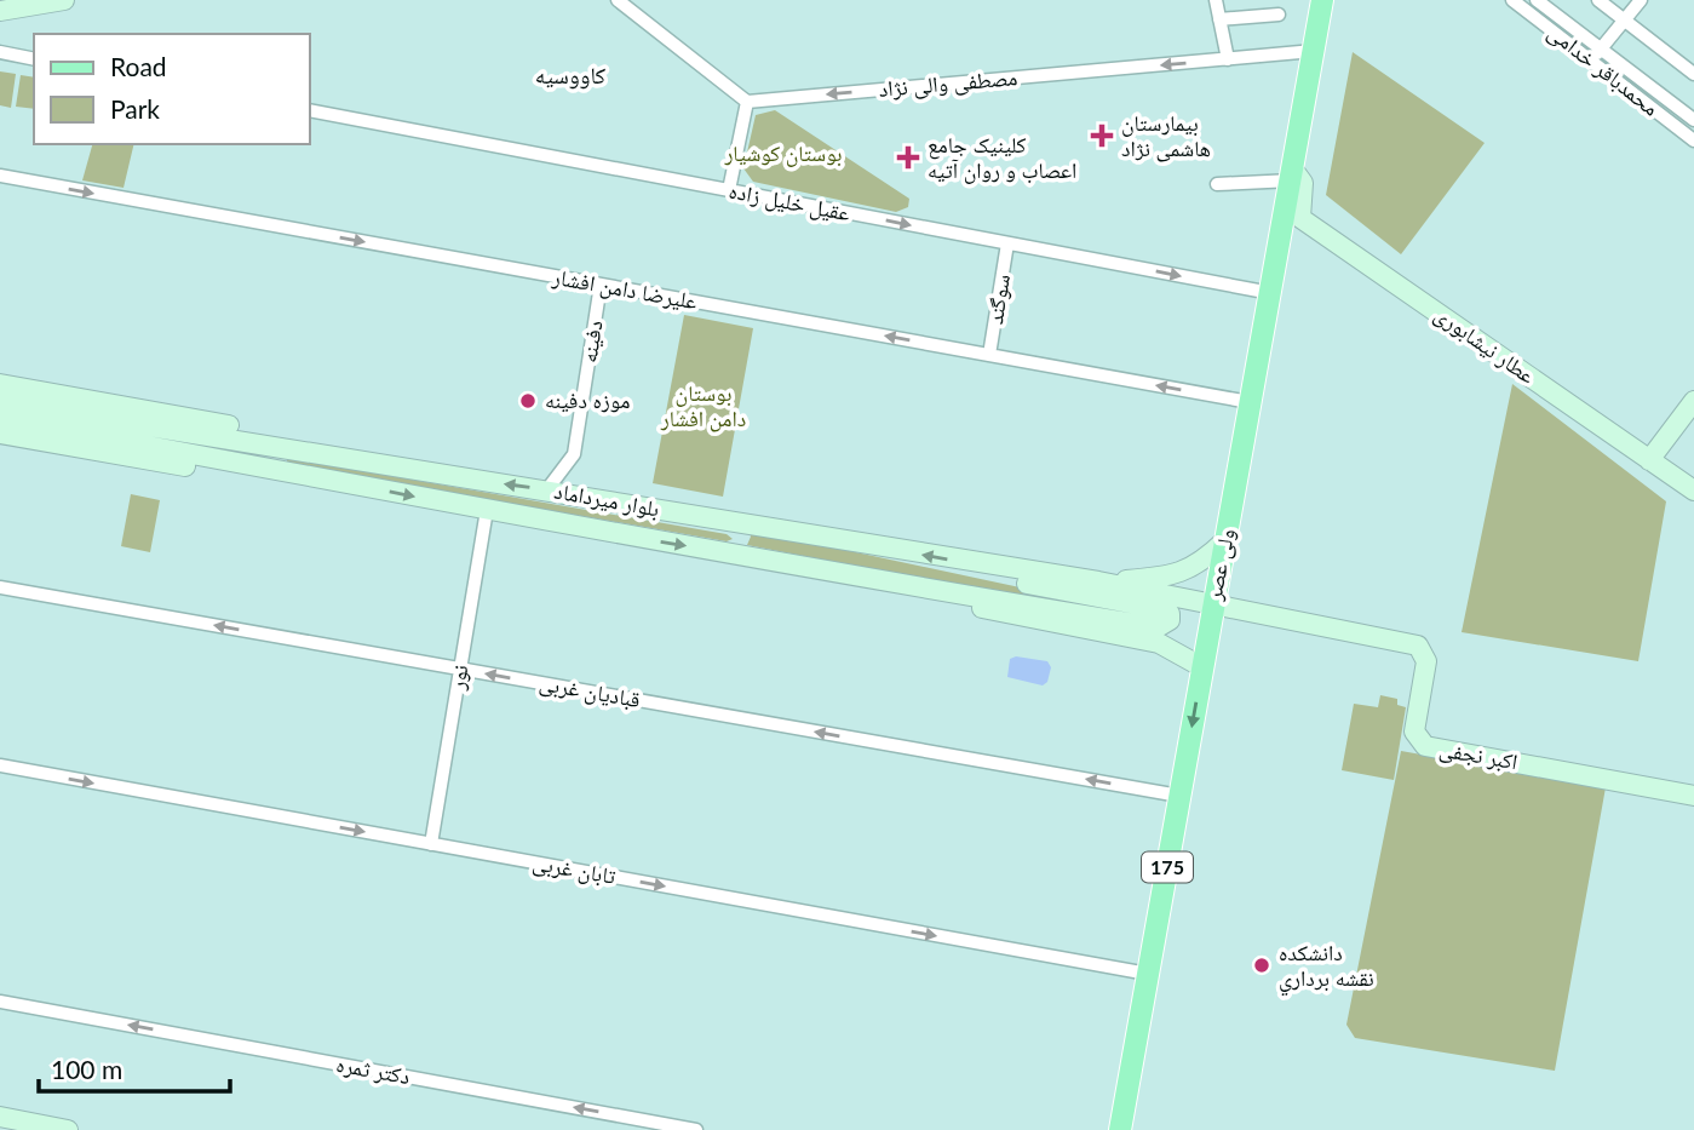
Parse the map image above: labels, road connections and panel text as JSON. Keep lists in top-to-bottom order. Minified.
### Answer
{"streets":{"main road":["عطار نیشابوری","بلوار میرداماد","ولی عصر","اکبر نجفی","175"],"street":["محمدباقر خدامی","مصطفی والی نژاد","عقیل خلیل زاده","علیرضا دامن افشار","سوگند","دفینه","نور","قبادیان غربی","تابان غربی","دکتر ثمره"]},"crossings":[["مصطفی والی نژاد","ولی عصر"],["عقیل خلیل زاده","سوگند"],["عقیل خلیل زاده","ولی عصر"],["علیرضا دامن افشار","سوگند"],["علیرضا دامن افشار","دفینه"],["علیرضا دامن افشار","ولی عصر"],["دفینه","بلوار میرداماد"],["عطار نیشابوری","ولی عصر"],["بلوار میرداماد","ولی عصر"],["بلوار میرداماد","نور"],["بلوار میرداماد","اکبر نجفی"],["ولی عصر","قبادیان غربی"],["ولی عصر","اکبر نجفی"],["ولی عصر","تابان غربی"],["نور","قبادیان غربی"],["نور","تابان غربی"]],"one_way":["مصطفی والی نژاد","عقیل خلیل زاده","قبادیان غربی","تابان غربی","دکتر ثمره"],"districts":["کاووسیه"],"parks":["بوستان کوشیار","بوستان دامن افشار"],"places":{"health":["بیمارستان هاشمی نژاد","کلینیک جامع اعصاب و روان آتیه"],"other":["موزه دفینه","دانشكده نقشه برداري"]},"legend":["Road","Park"],"scale_bar":"100 m"}
